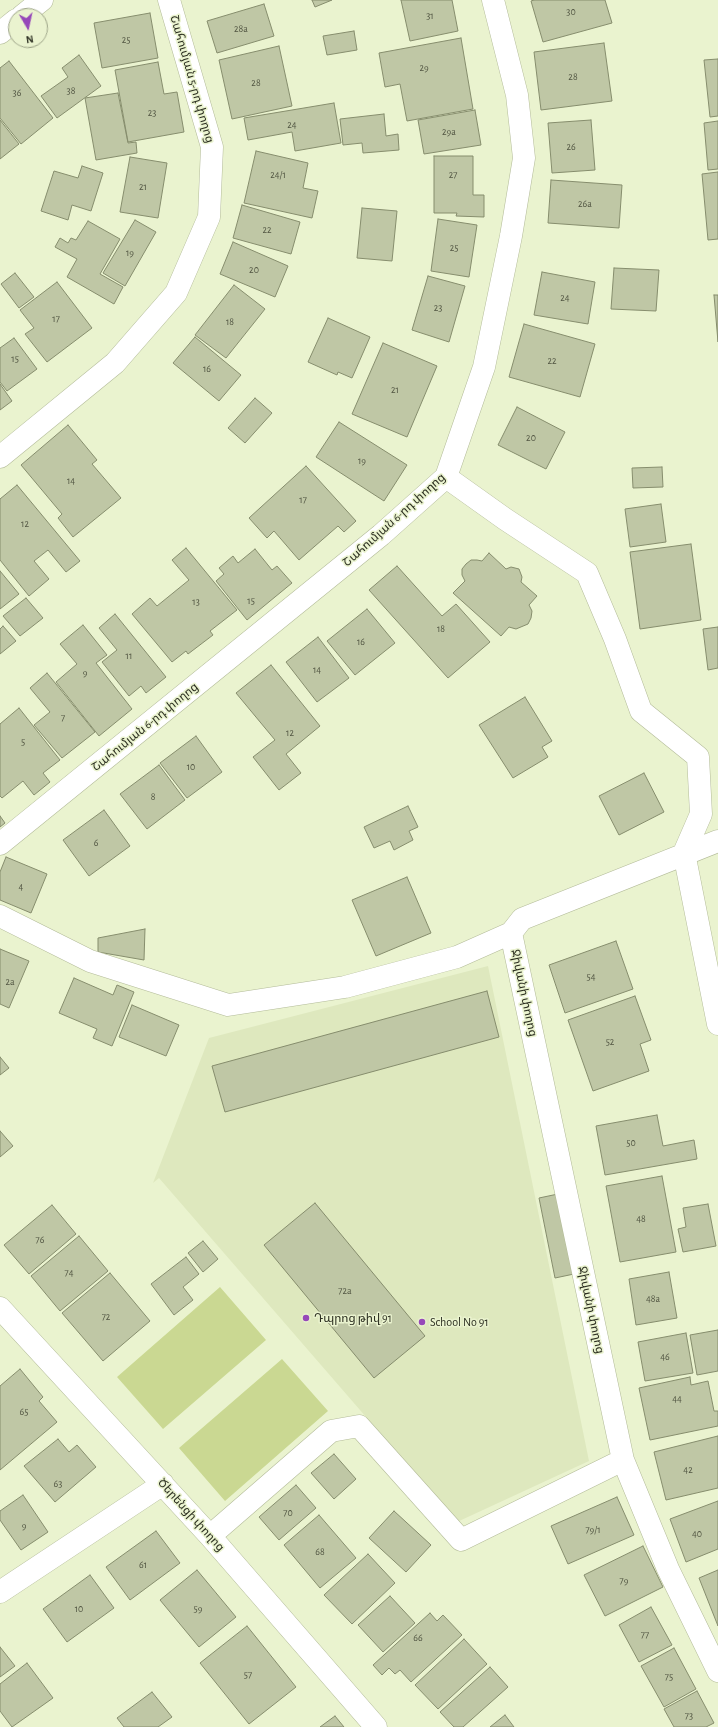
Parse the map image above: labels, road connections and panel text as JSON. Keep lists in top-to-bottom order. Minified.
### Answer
{"streets":{"street":["Շահումյան 5-րդ փողոց","Շահումյան 6-րդ փողոց","Ջիվանի փողոց","Ծերենցի փողոց"]},"places":["Դպրոց թիվ 91","School No 91"],"house_numbers":["30","31","28a","25","29","28","28","38","36","23","24","29a","26","24/1","27","21","26a","22","25","19","20","24","23","17","18","15","22","16","21","20","19","14","17","12","15","13","18","16","11","14","9","7","12","5","10","8","6","4","54","2a","52","50","48","76","74","72a","48a","72","46","44","65","42","63","70","9","79/1","40","68","61","79","10","59","77","66","57","75","73"],"north":"bottom"}
